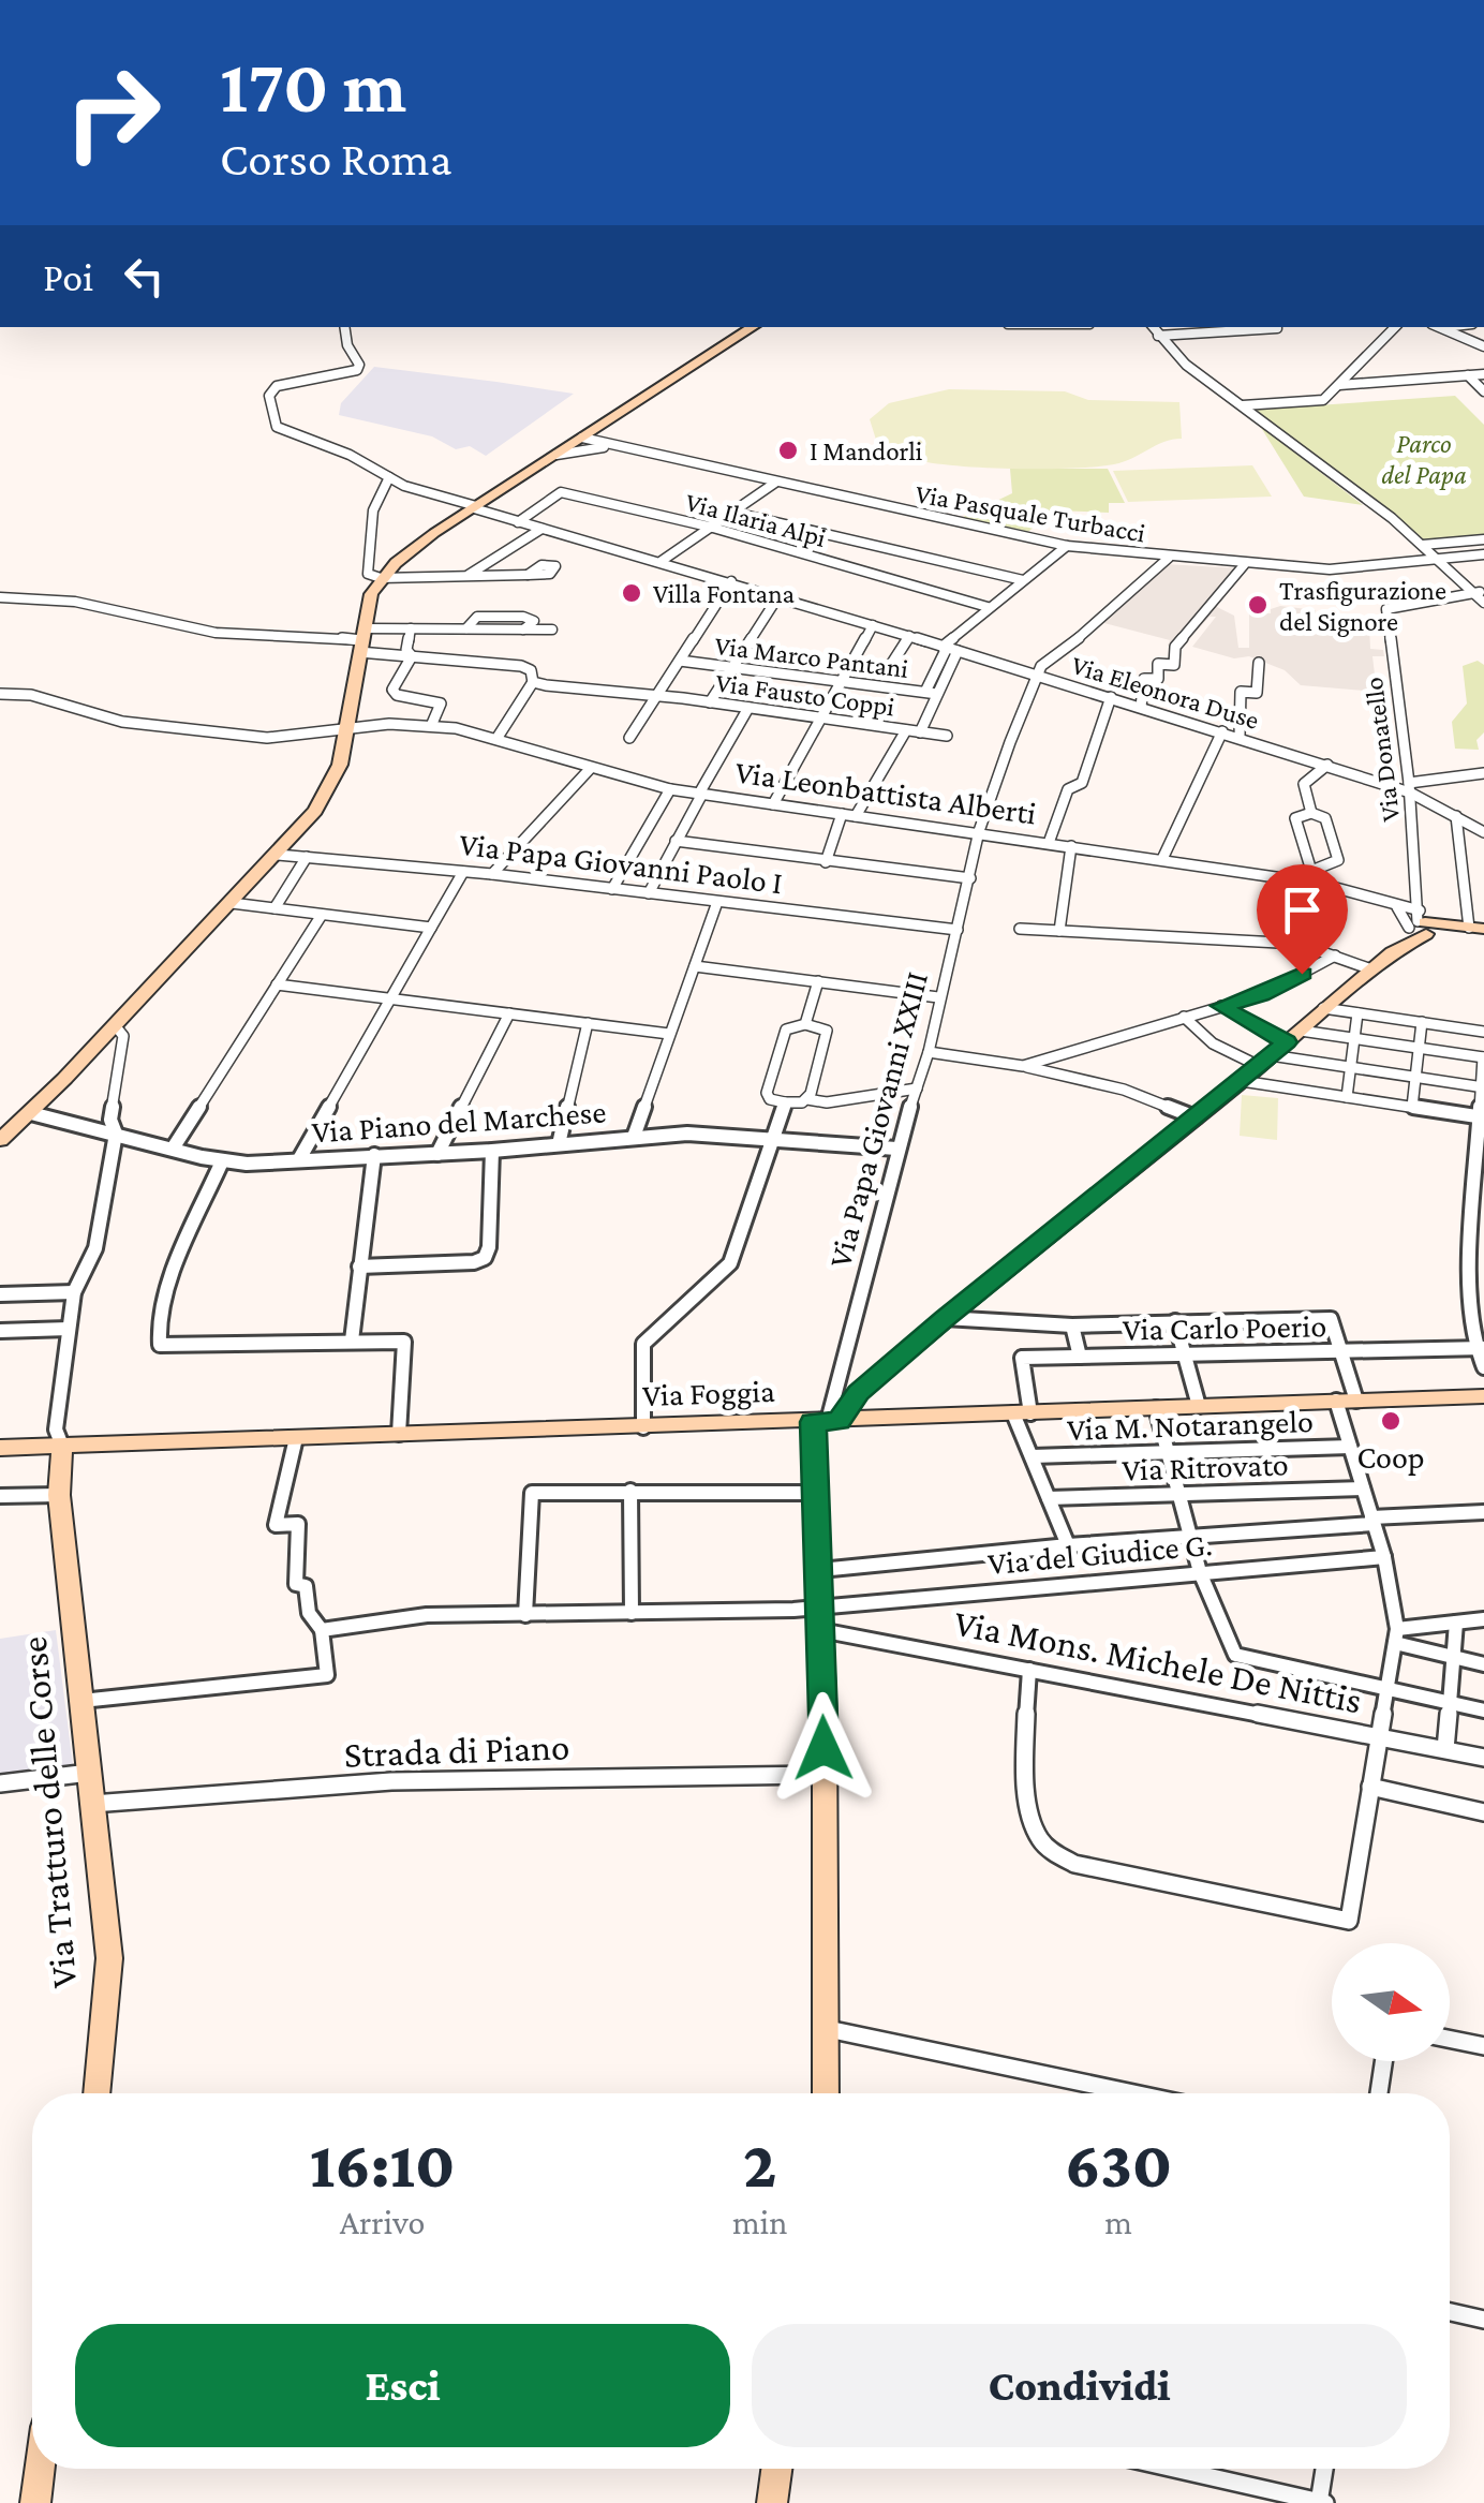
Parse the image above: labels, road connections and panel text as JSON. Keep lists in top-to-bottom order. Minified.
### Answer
{"streets":{"main road":["Via Foggia","Via Tratturo delle Corse"],"street":["Via Pasquale Turbacci","Via Ilaria Alpi","Via Marco Pantani","Via Eleonora Duse","Via Fausto Coppi","Via Donatello","Via Leonbattista Alberti","Via Papa Giovanni Paolo I","Via Papa Giovanni XXIII","Via Piano del Marchese","Via Carlo Poerio","Via M. Notarangelo","Via Ritrovato","Via del Giudice G.","Via Mons. Michele De Nittis","Strada di Piano"]},"crossings":[["Via Ilaria Alpi","Via Eleonora Duse"],["Via Eleonora Duse","Via Donatello"],["Via Eleonora Duse","Via Papa Giovanni XXIII"],["Via Donatello","Via Leonbattista Alberti"],["Via Leonbattista Alberti","Via Papa Giovanni XXIII"],["Via Papa Giovanni Paolo I","Via Papa Giovanni XXIII"],["Via Papa Giovanni XXIII","Via Piano del Marchese"],["Via Papa Giovanni XXIII","Via Foggia"],["Via Carlo Poerio","Via Foggia"],["Via Foggia","Via Tratturo delle Corse"],["Strada di Piano","Via Tratturo delle Corse"]],"parks":["Parco del Papa"],"places":["I Mandorli","Villa Fontana","Trasfigurazione del Signore","Coop"],"north":"right","page":{"turn":["170 m","Corso Roma"],"then":"Poi","eta":["16:10","Arrivo","2","min","630","m"],"buttons":["Esci","Condividi"]}}
